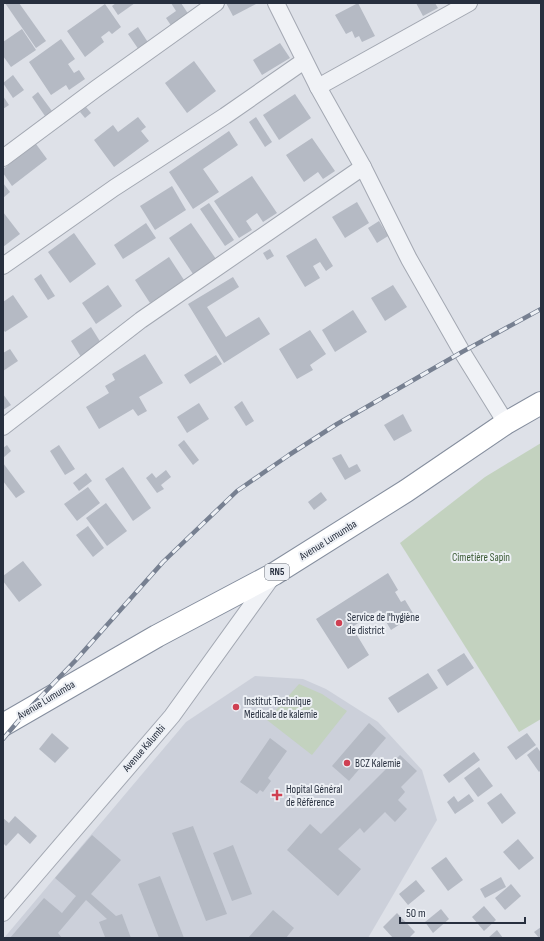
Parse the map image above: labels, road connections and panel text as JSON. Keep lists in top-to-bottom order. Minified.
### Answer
{"streets":{"highway":["Avenue Lumumba","RN5"],"street":["Avenue Kalumbi"]},"crossings":[["Avenue Lumumba","Avenue Kalumbi"]],"parks":["Cimetière Sapin"],"places":{"other":["Service de l'hygiène de district","Institut Technique Medicale de kalemie","BCZ Kalemie"],"health":["Hopital Général de Référence"]},"scale_bar":"50 m"}
